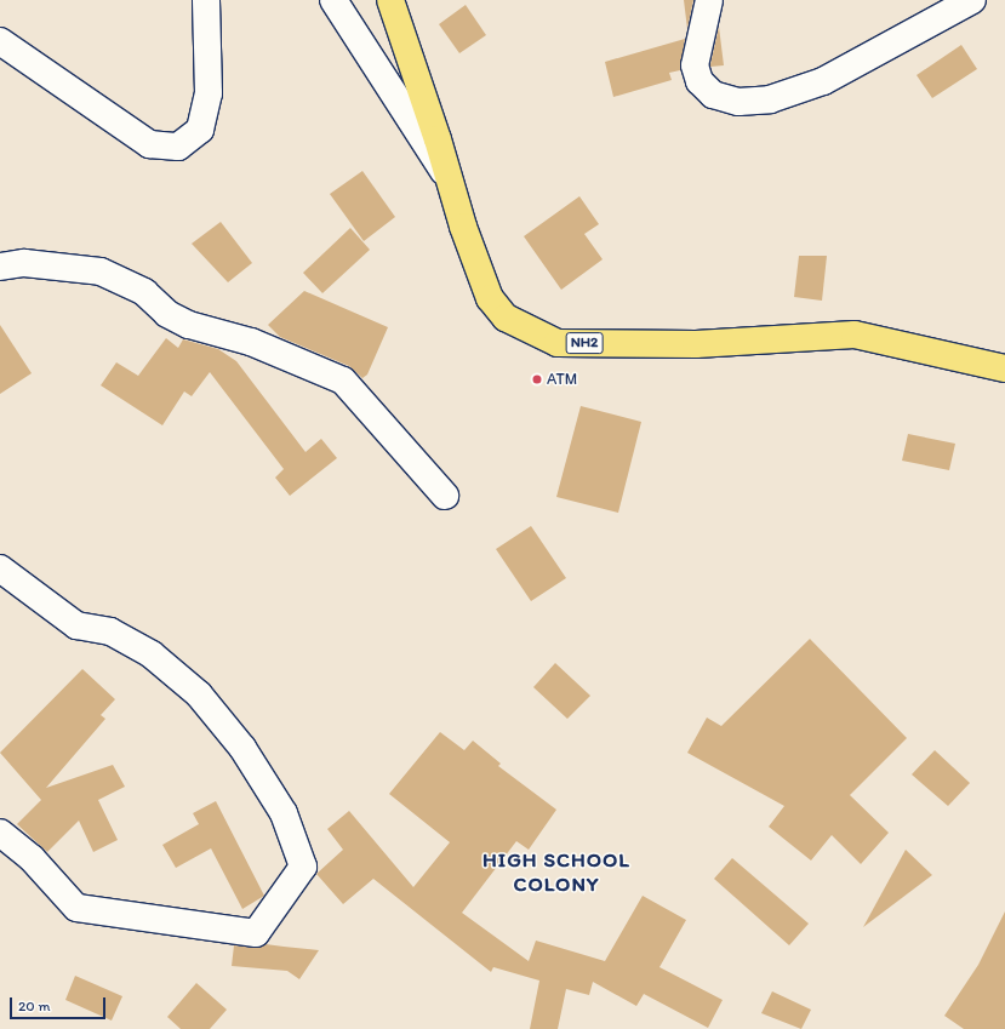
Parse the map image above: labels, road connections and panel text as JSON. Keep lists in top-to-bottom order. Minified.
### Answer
{"streets":{"highway":["NH2"]},"districts":["HIGH SCHOOL COLONY"],"places":["ATM"],"scale_bar":"20 m"}
